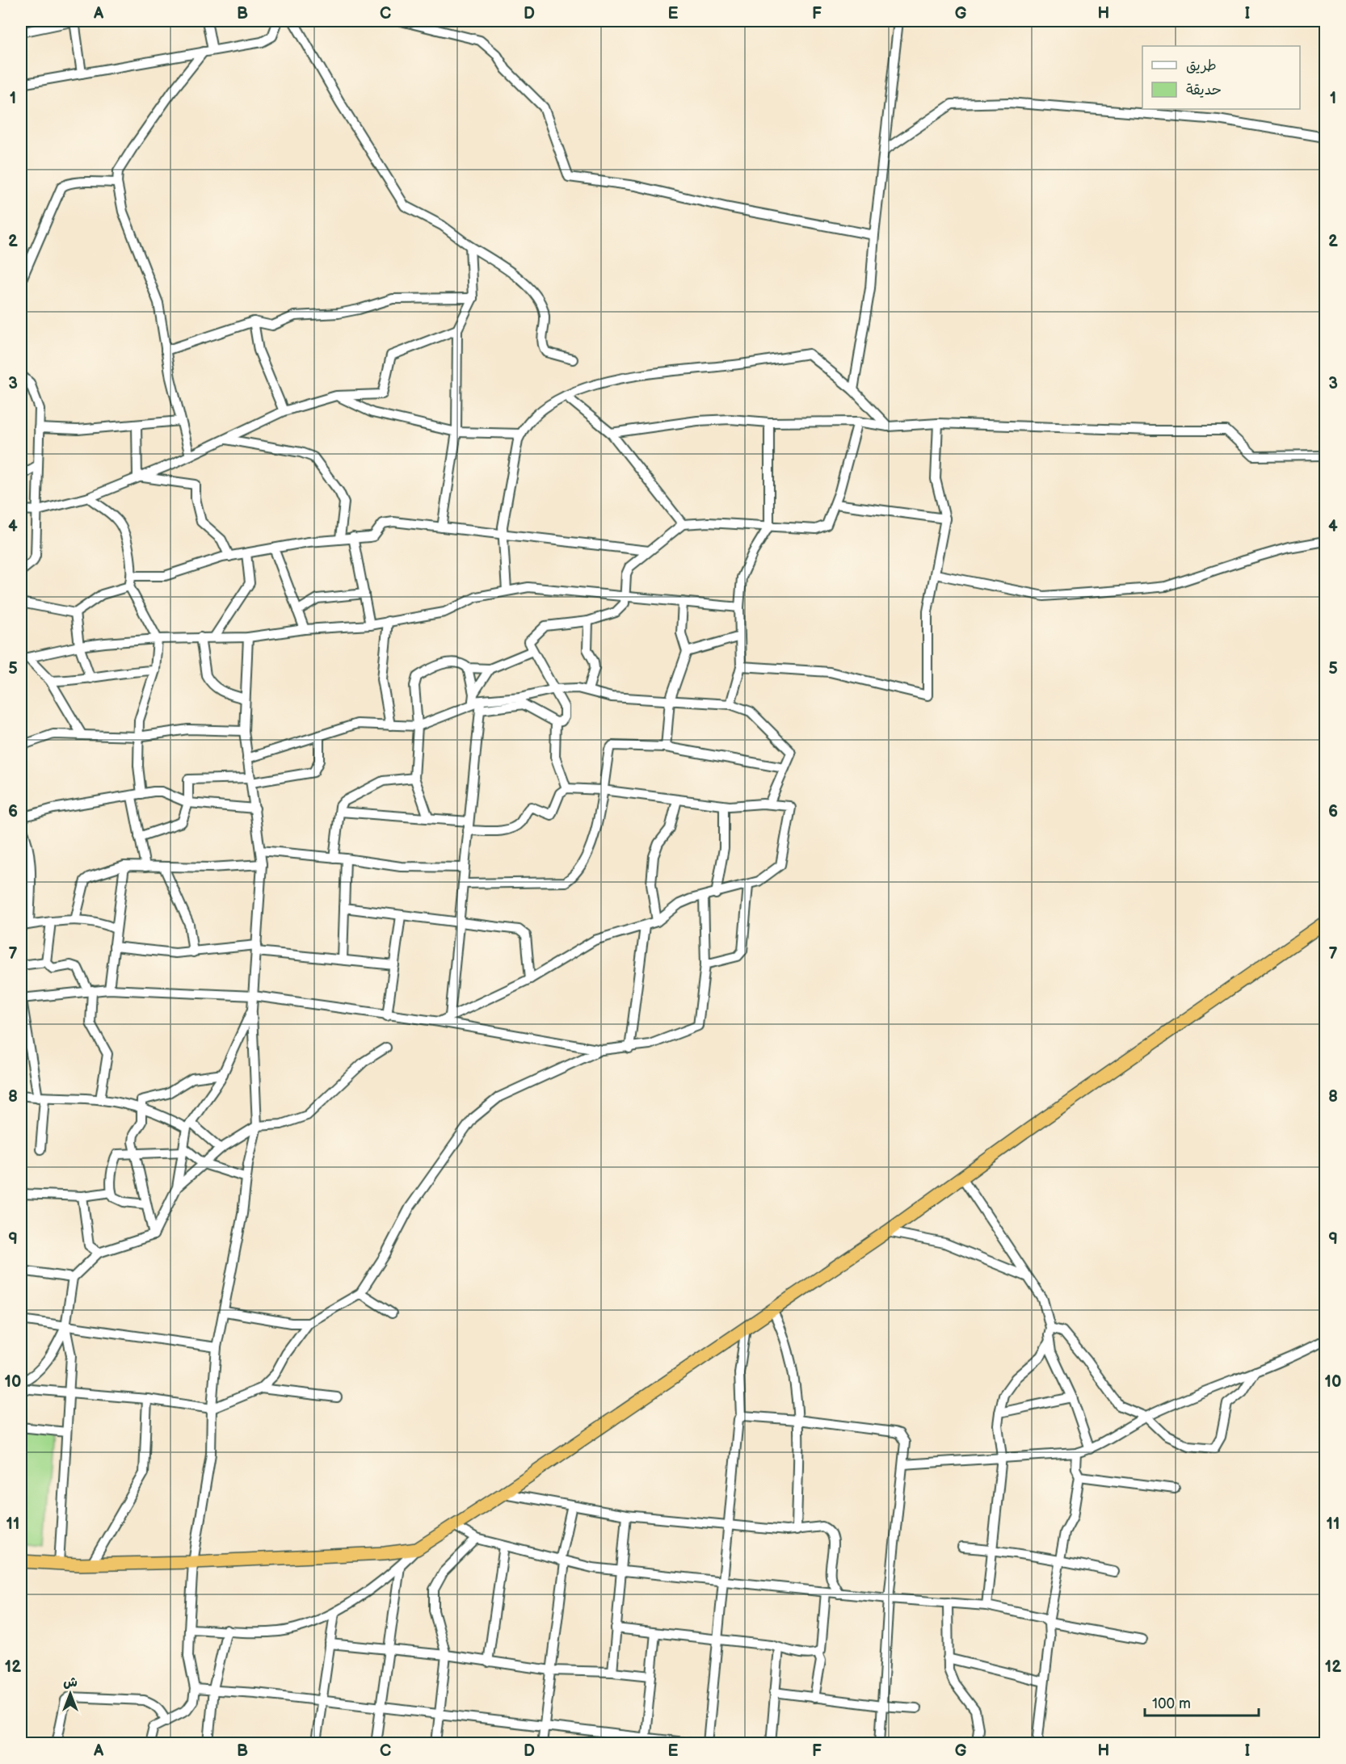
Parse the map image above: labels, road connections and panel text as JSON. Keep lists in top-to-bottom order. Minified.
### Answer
{"legend":["طريق","حديقة"],"scale_bar":"100 m","north":"top","grid":{"columns":["A","B","C","D","E","F","G","H","I"],"rows":["1","2","3","4","5","6","7","8","9","10","11","12"]}}
